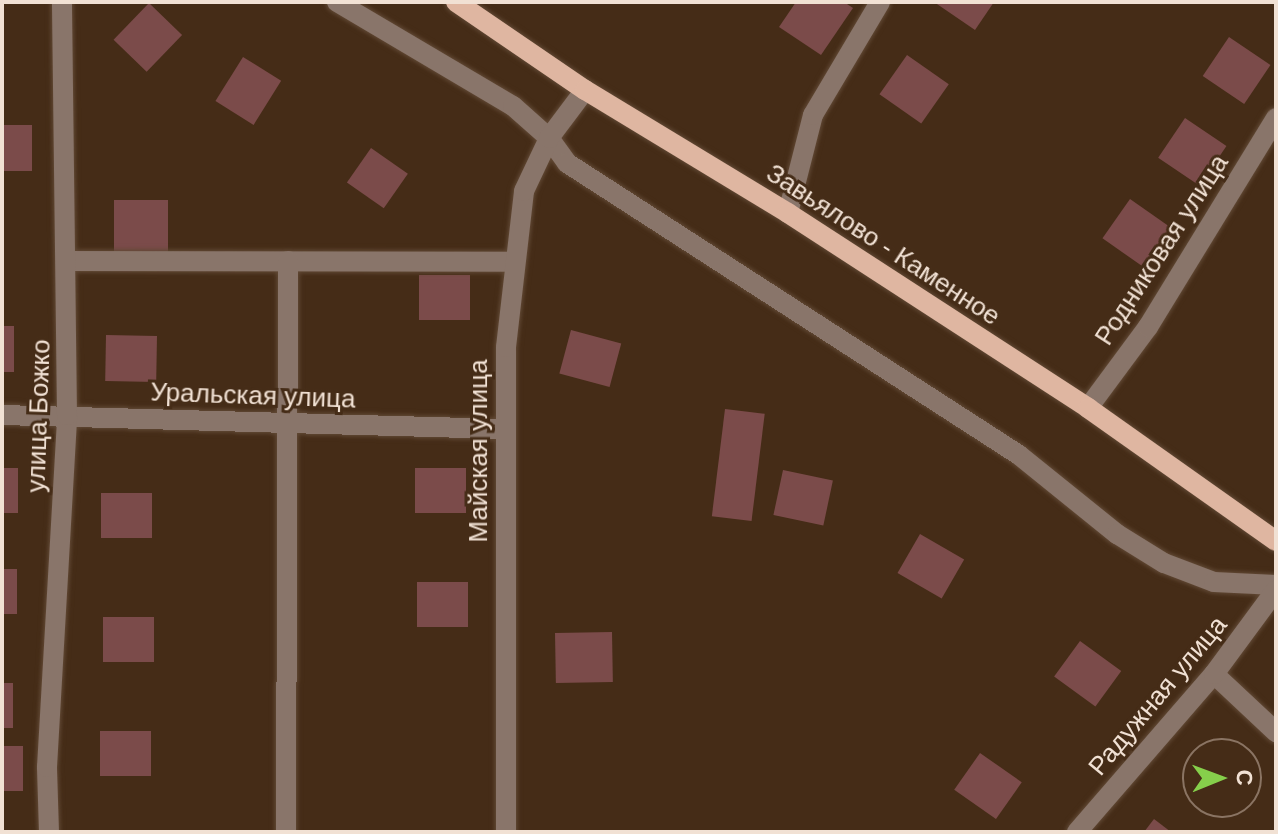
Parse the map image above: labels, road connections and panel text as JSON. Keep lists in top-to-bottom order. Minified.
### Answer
{"streets":{"main road":["Завьялово - Каменное"],"street":["Родниковая улица","Уральская улица","улица Божко","Майская улица","Радужная улица"]},"crossings":[["Завьялово - Каменное","Родниковая улица"],["Завьялово - Каменное","Майская улица"],["Уральская улица","улица Божко"],["Уральская улица","Майская улица"]],"north":"right"}
